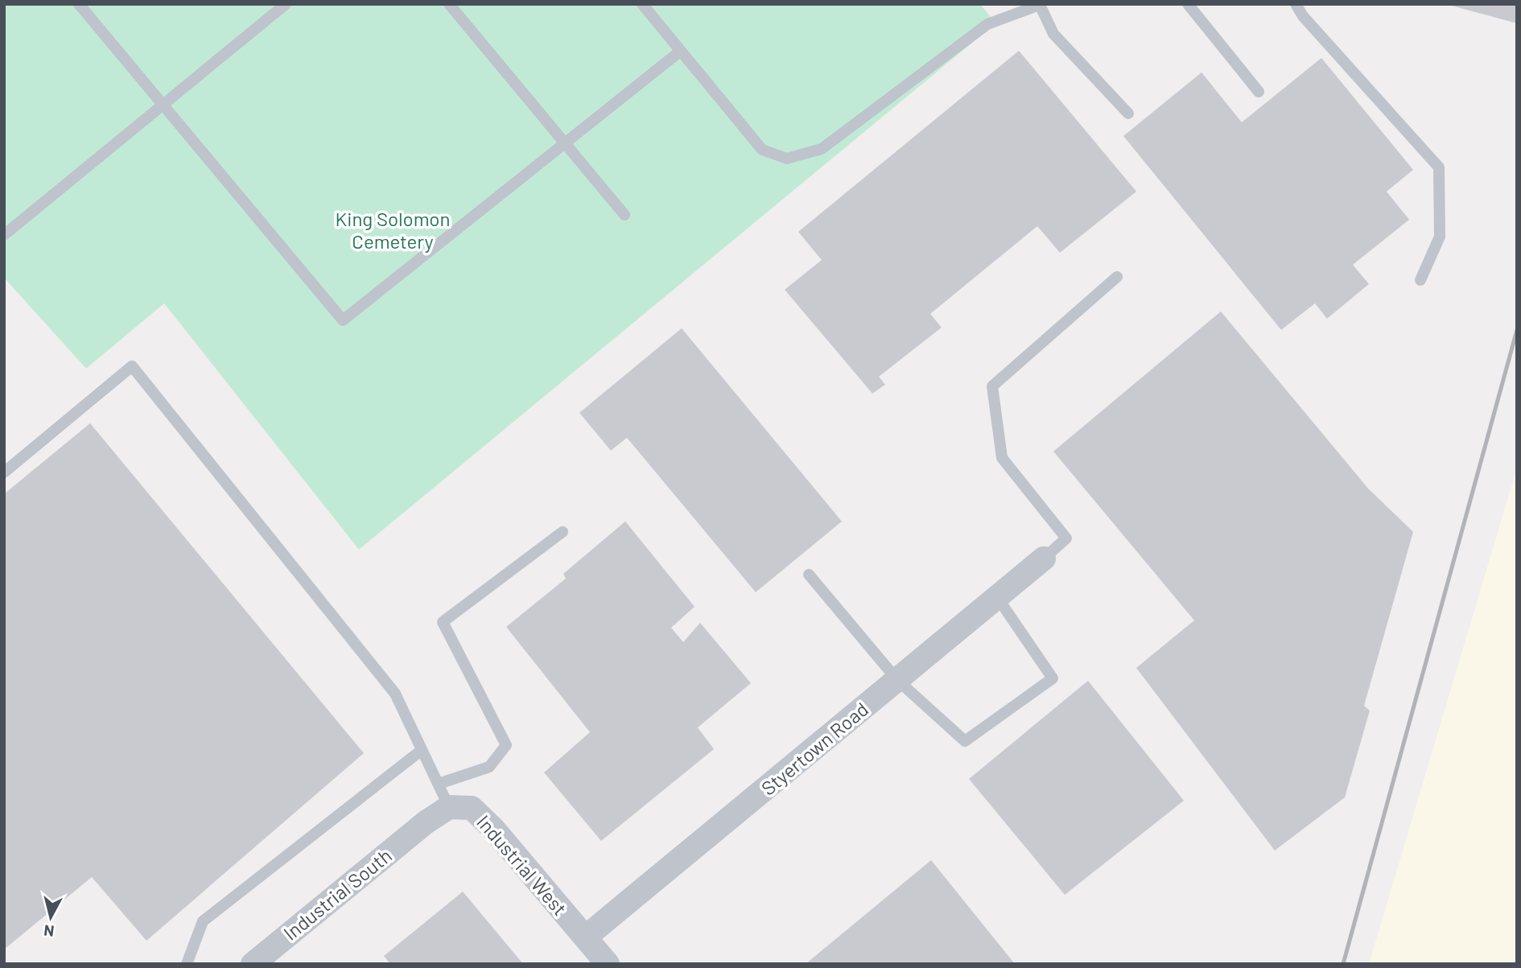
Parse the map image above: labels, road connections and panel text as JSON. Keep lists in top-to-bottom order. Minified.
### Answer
{"streets":{"street":["Styertown Road","Industrial West","Industrial South"]},"crossings":[["Styertown Road","Industrial West"],["Industrial West","Industrial South"]],"parks":["King Solomon Cemetery"],"north":"bottom"}
